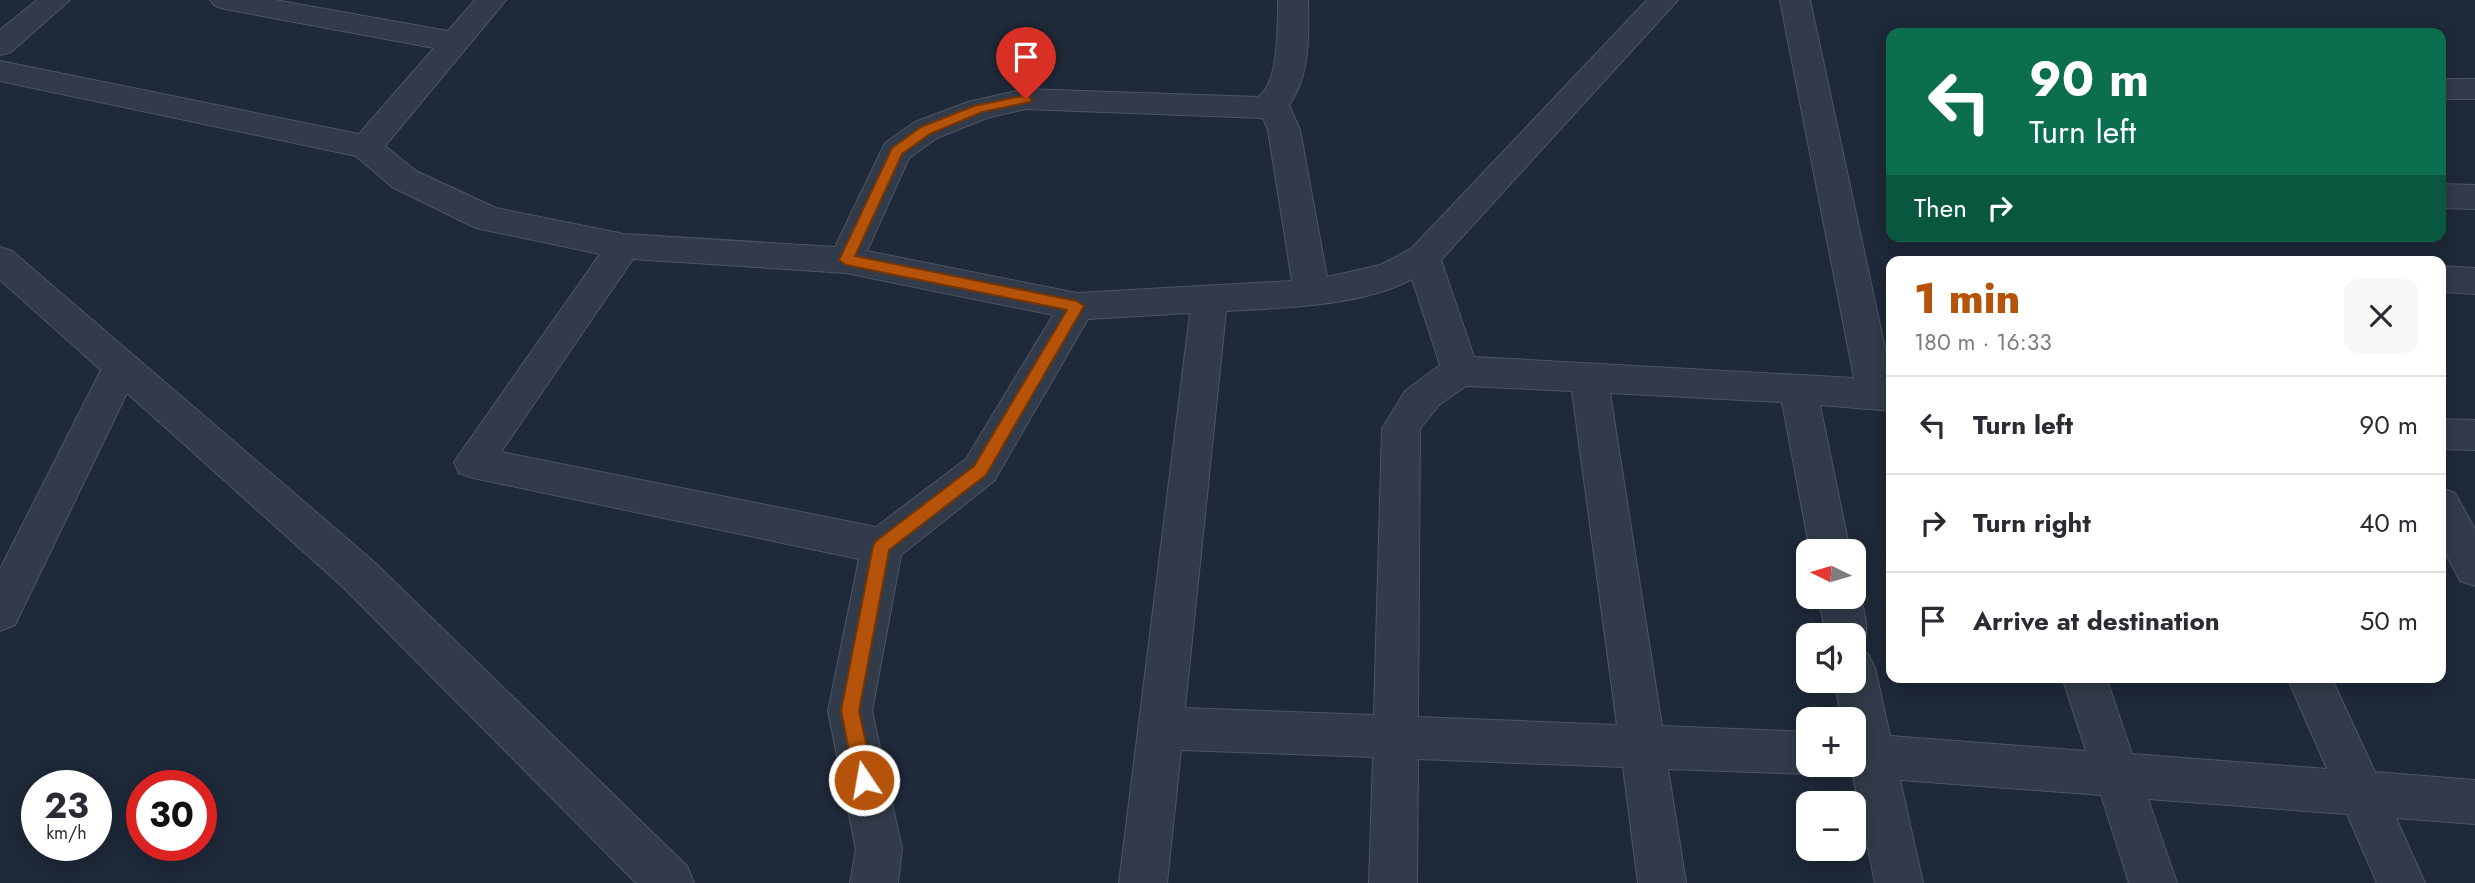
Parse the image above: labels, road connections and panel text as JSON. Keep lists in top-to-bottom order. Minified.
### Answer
{"north":"left","page":{"turn":["90 m","Turn left"],"then":"Then","heading":["1 min","180 m · 16:33"],"list":[{"name":"Turn left","value":"90 m"},{"name":"Turn right","value":"40 m"},{"name":"Arrive at destination","value":"50 m"}],"map_buttons":["+","−"],"speed":"23 km/h","limit":"30"}}
